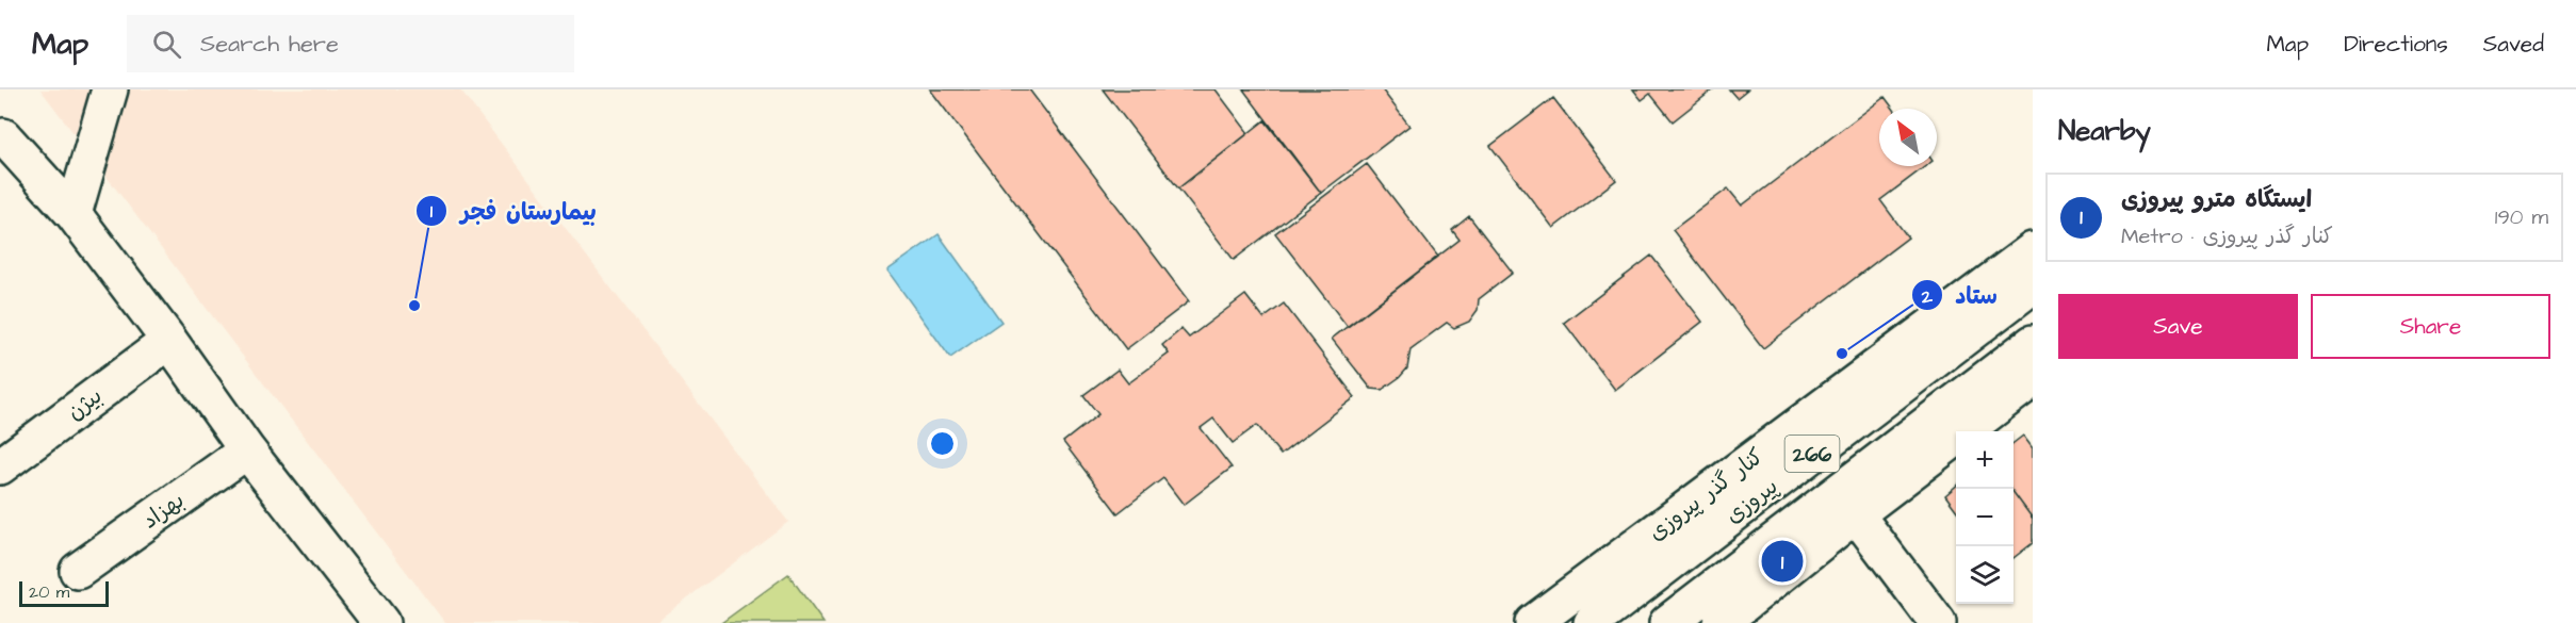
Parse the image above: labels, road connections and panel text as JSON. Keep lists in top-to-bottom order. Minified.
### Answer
{"streets":{"main road":["بیژن","266","کنار گذر پیروزی","پیروزی","بهزاد"]},"places":["بیمارستان فجر","ستاد"],"scale_bar":"20 m","north":"top left","page":{"header":"Map","search":"Search here","nav":["Map","Directions","Saved"],"heading":"Nearby","list":[{"mark":"1","name":"ایستگاه مترو پیروزی","note":"Metro · کنار گذر پیروزی","value":"190 m"}],"buttons":["Save","Share"],"map_buttons":["+","−"],"pins":"1","scale":"20 m"}}
